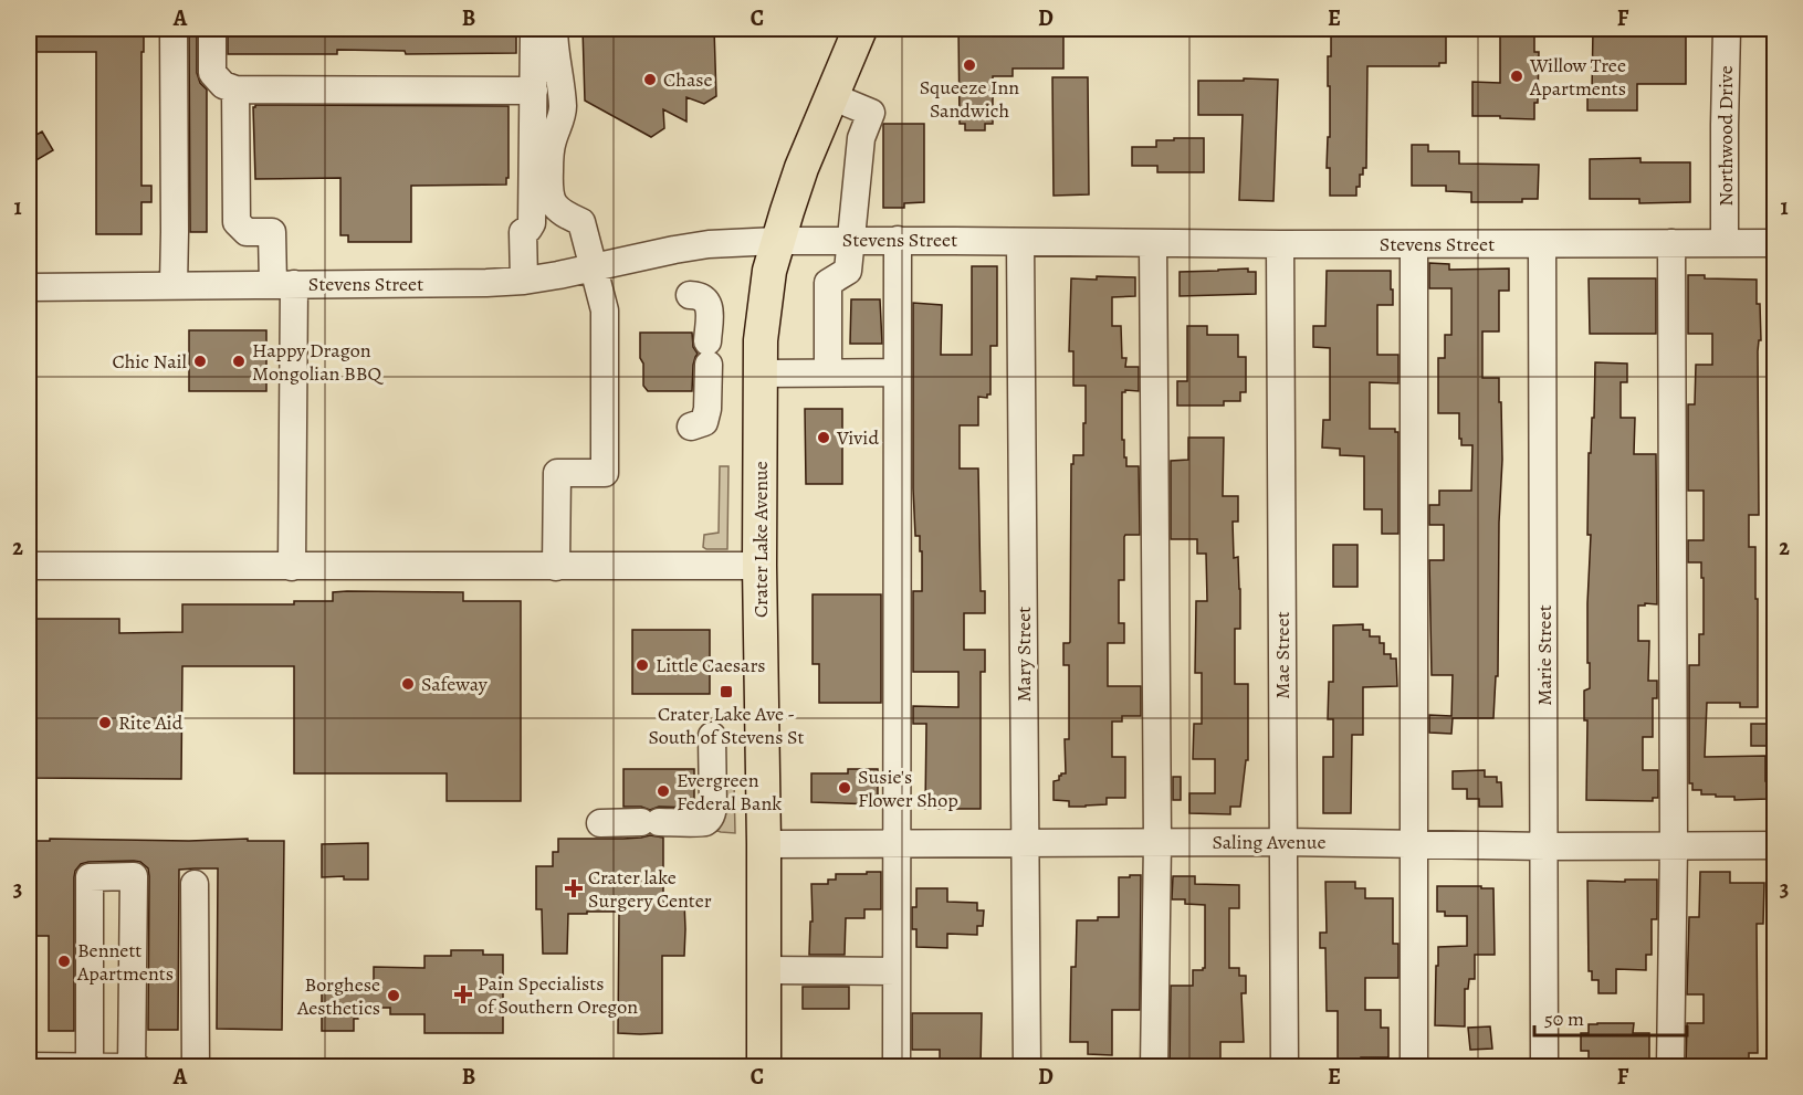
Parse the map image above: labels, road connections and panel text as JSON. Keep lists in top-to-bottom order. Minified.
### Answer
{"streets":{"main road":["Crater Lake Avenue"],"street":["Northwood Drive","Stevens Street","Mary Street","Mae Street","Marie Street","Saling Avenue"]},"crossings":[["Northwood Drive","Stevens Street"],["Stevens Street","Crater Lake Avenue"],["Stevens Street","Mary Street"],["Stevens Street","Mae Street"],["Stevens Street","Marie Street"],["Crater Lake Avenue","Saling Avenue"],["Mary Street","Saling Avenue"],["Mae Street","Saling Avenue"],["Marie Street","Saling Avenue"]],"places":{"other":["Squeeze Inn Sandwich","Willow Tree Apartments","Chase","Chic Nail","Happy Dragon Mongolian BBQ","Vivid","Little Caesars","Safeway","Rite Aid","Susie's Flower Shop","Evergreen Federal Bank","Bennett Apartments","Borghese Aesthetics"],"transit":["Crater Lake Ave - South of Stevens St"],"health":["Crater lake Surgery Center","Pain Specialists of Southern Oregon"]},"scale_bar":"50 m","grid":{"columns":["A","B","C","D","E","F"],"rows":["1","2","3"]}}
